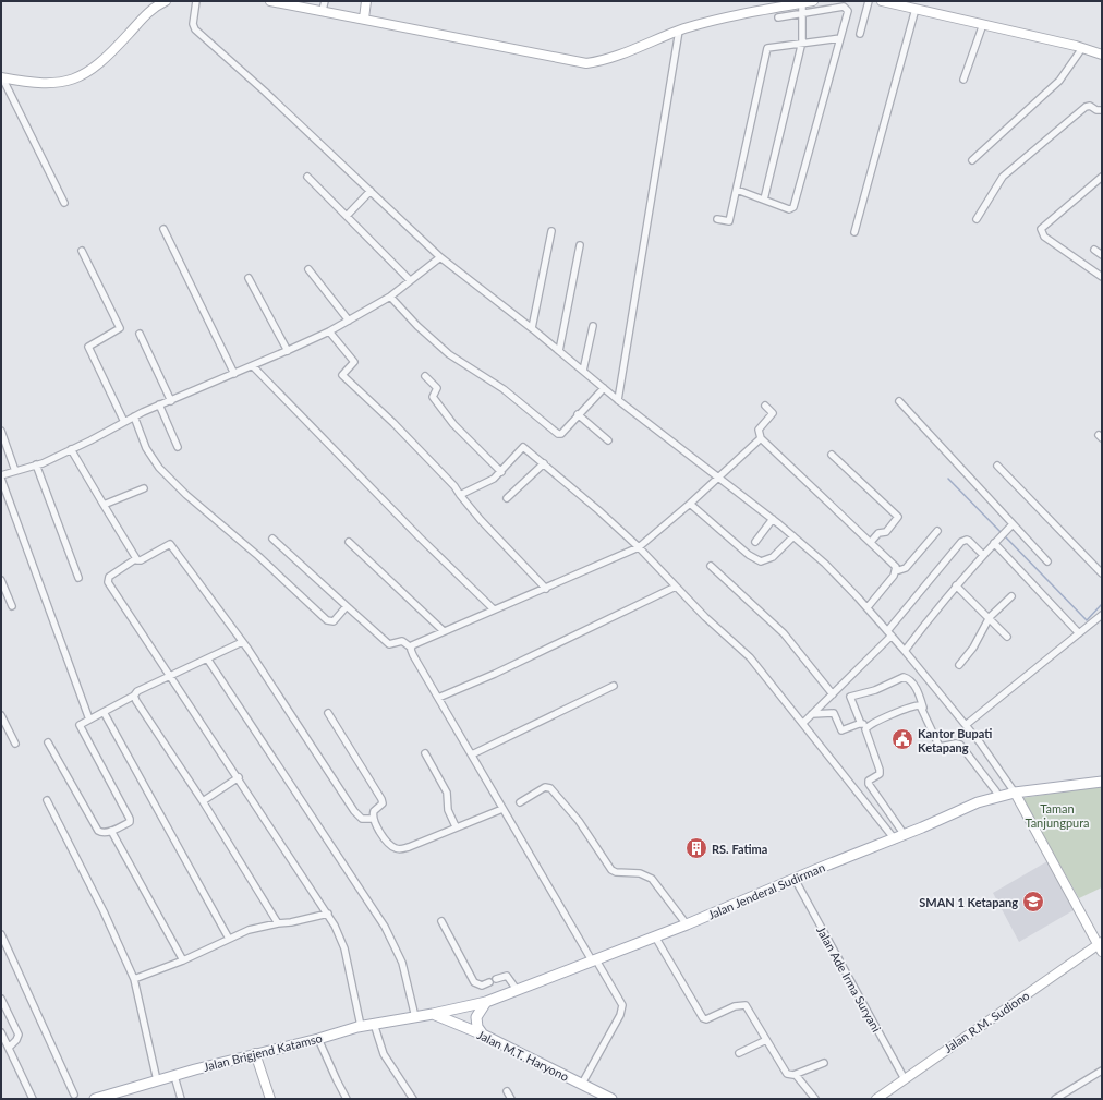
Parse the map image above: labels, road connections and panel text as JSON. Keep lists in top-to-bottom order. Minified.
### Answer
{"streets":{"main road":["Jalan Jenderal Sudirman","Jalan Brigjend Katamso","Jalan M.T. Haryono"],"street":["Jalan Ade Irma Suryani","Jalan R.M. Sudiono"]},"crossings":[["Jalan Jenderal Sudirman","Jalan Ade Irma Suryani"],["Jalan Jenderal Sudirman","Jalan Brigjend Katamso"],["Jalan Jenderal Sudirman","Jalan M.T. Haryono"],["Jalan Ade Irma Suryani","Jalan R.M. Sudiono"],["Jalan Brigjend Katamso","Jalan M.T. Haryono"]],"parks":["Taman Tanjungpura"],"places":{"public building":["Kantor Bupati Ketapang"],"building":["RS. Fatima"],"school or university":["SMAN 1 Ketapang"]}}
